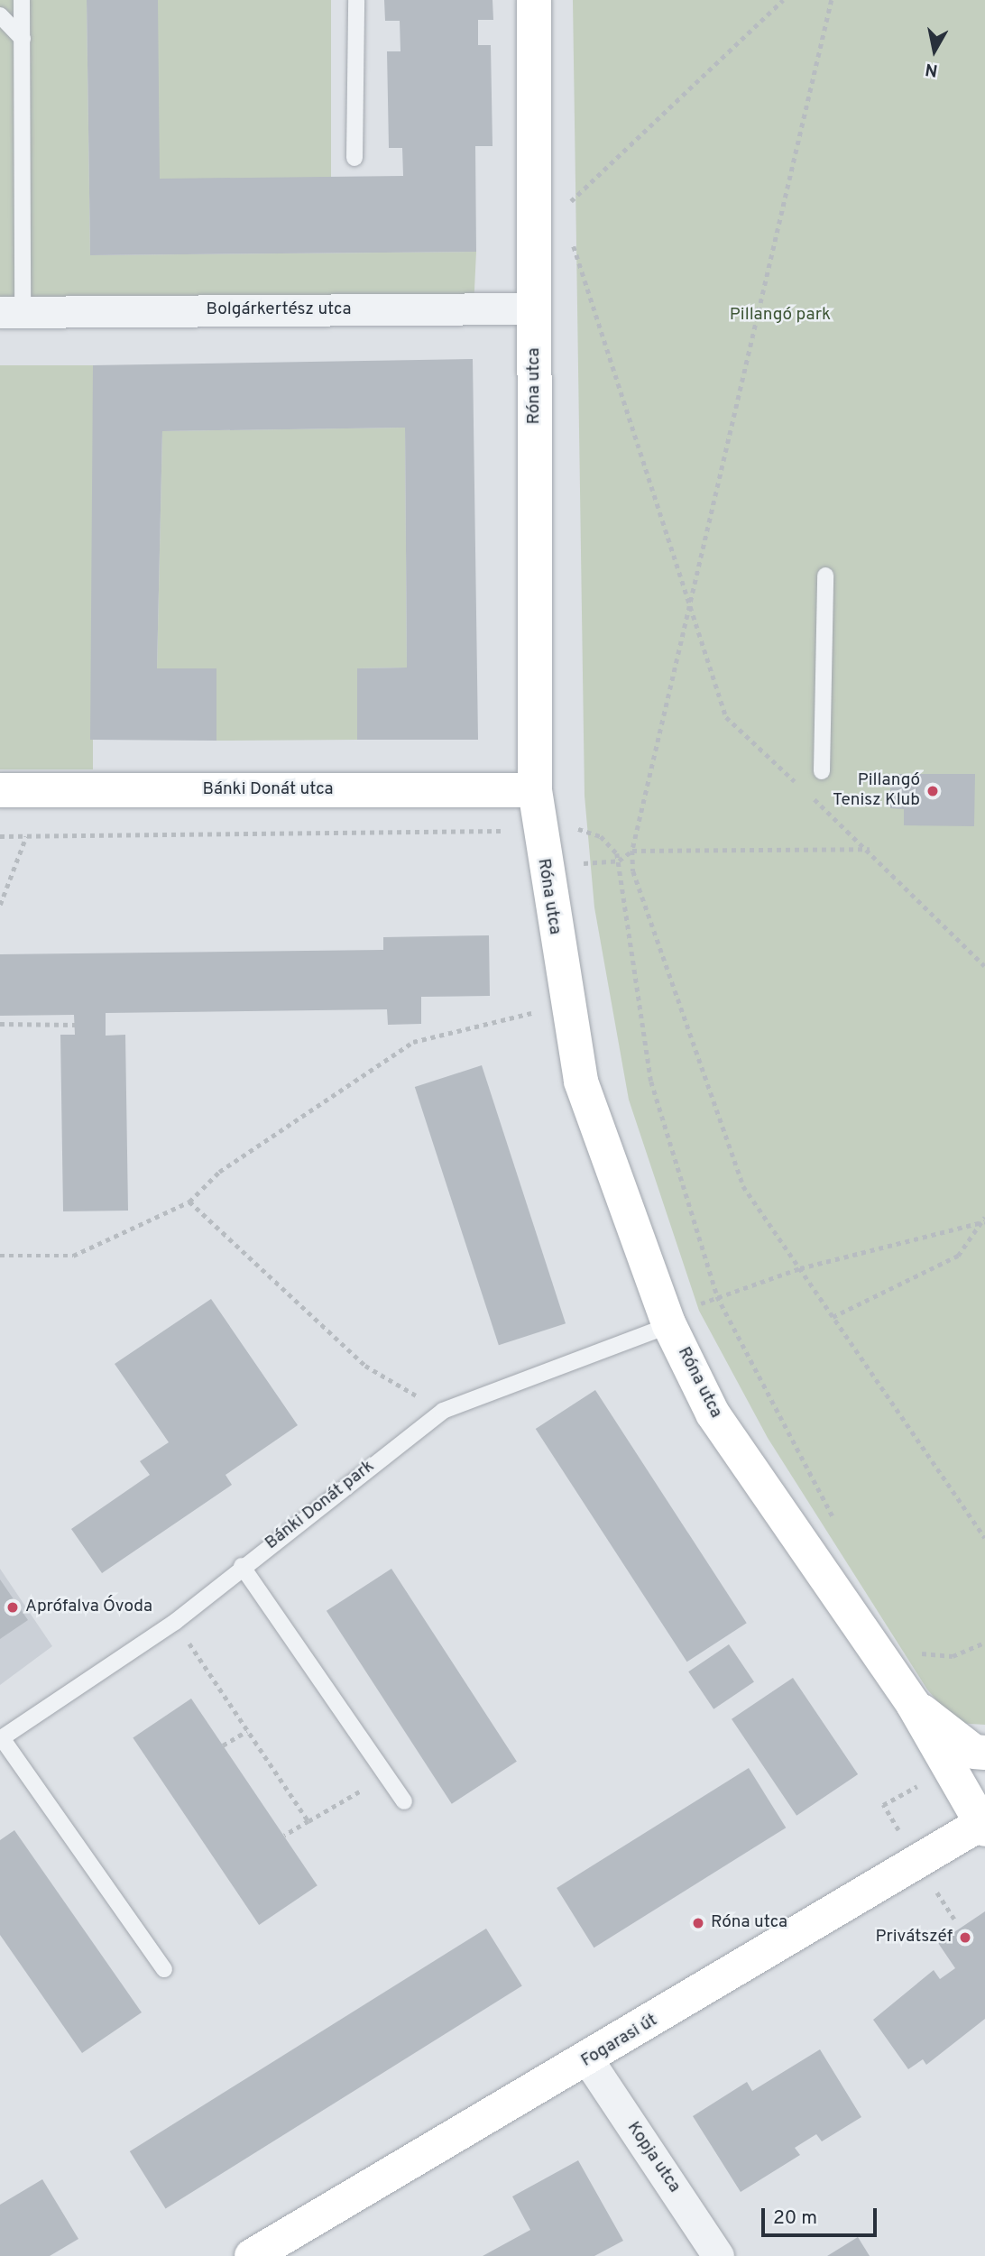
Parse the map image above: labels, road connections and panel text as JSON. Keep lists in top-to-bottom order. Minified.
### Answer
{"streets":{"street":["Bolgárkertész utca","Róna utca","Bánki Donát utca","Fogarasi út","Kopja utca"],"lane":["Bánki Donát park"]},"crossings":[["Bolgárkertész utca","Róna utca"],["Róna utca","Bánki Donát utca"],["Róna utca","Bánki Donát park"],["Róna utca","Fogarasi út"],["Fogarasi út","Kopja utca"]],"parks":["Pillangó park"],"places":["Pillangó Tenisz Klub","Aprófalva Óvoda","Róna utca","Privátszéf"],"scale_bar":"20 m","north":"bottom"}
